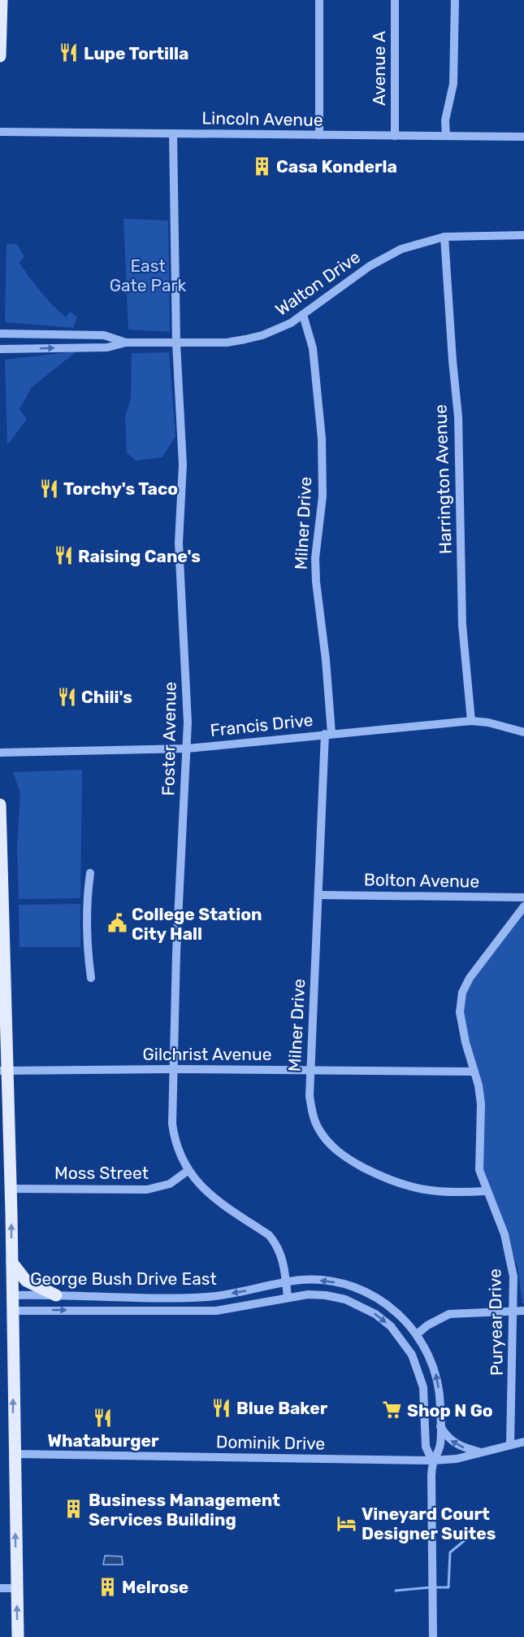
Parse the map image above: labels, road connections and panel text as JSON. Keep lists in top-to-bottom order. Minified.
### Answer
{"streets":{"street":["Avenue A","Lincoln Avenue","Walton Drive","Harrington Avenue","Milner Drive","Francis Drive","Foster Avenue","Bolton Avenue","Gilchrist Avenue","Moss Street","George Bush Drive East","Puryear Drive","Dominik Drive"]},"crossings":[["Avenue A","Lincoln Avenue"],["Lincoln Avenue","Foster Avenue"],["Walton Drive","Harrington Avenue"],["Walton Drive","Milner Drive"],["Walton Drive","Foster Avenue"],["Harrington Avenue","Francis Drive"],["Milner Drive","Francis Drive"],["Milner Drive","Bolton Avenue"],["Milner Drive","Gilchrist Avenue"],["Milner Drive","Puryear Drive"],["Francis Drive","Foster Avenue"],["Foster Avenue","Gilchrist Avenue"],["Foster Avenue","Moss Street"],["Foster Avenue","George Bush Drive East"],["Gilchrist Avenue","Puryear Drive"],["George Bush Drive East","Dominik Drive"],["Puryear Drive","Dominik Drive"]],"parks":["East Gate Park"],"places":{"restaurant":["Lupe Tortilla","Torchy's Taco","Raising Cane's","Chili's","Blue Baker","Whataburger"],"building":["Casa Konderla","Business Management Services Building","Melrose"],"public building":["College Station City Hall"],"supermarket":["Shop N Go"],"hotel":["Vineyard Court Designer Suites"]}}
